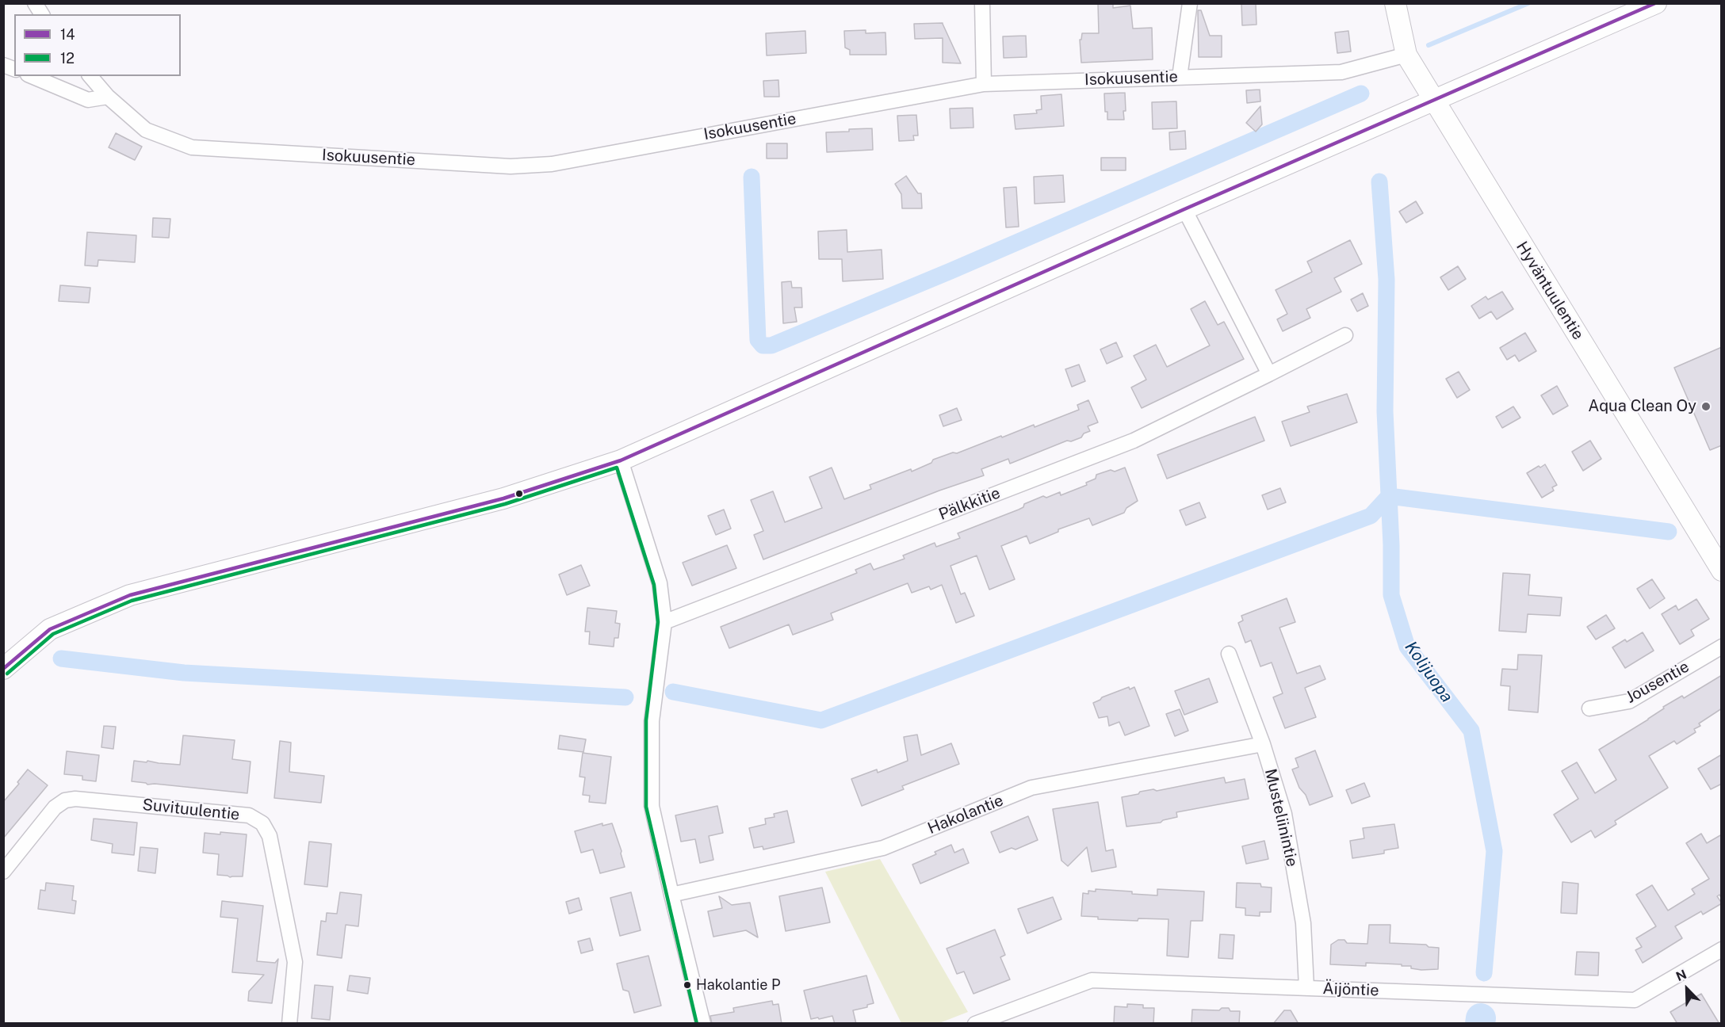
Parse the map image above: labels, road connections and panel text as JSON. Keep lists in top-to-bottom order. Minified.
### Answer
{"streets":{"street":["Isokuusentie","Hyväntuulentie","Pälkkitie","Jousentie","Suvituulentie","Hakolantie","Musteliinintie","Äijöntie"]},"crossings":[["Isokuusentie","Hyväntuulentie"],["Hakolantie","Musteliinintie"],["Musteliinintie","Äijöntie"]],"water":["Kolijuopa"],"places":["Aqua Clean Oy","Hakolantie P"],"lines":["transit line 14","transit line 12"],"legend":["14","12"],"north":"top left"}
